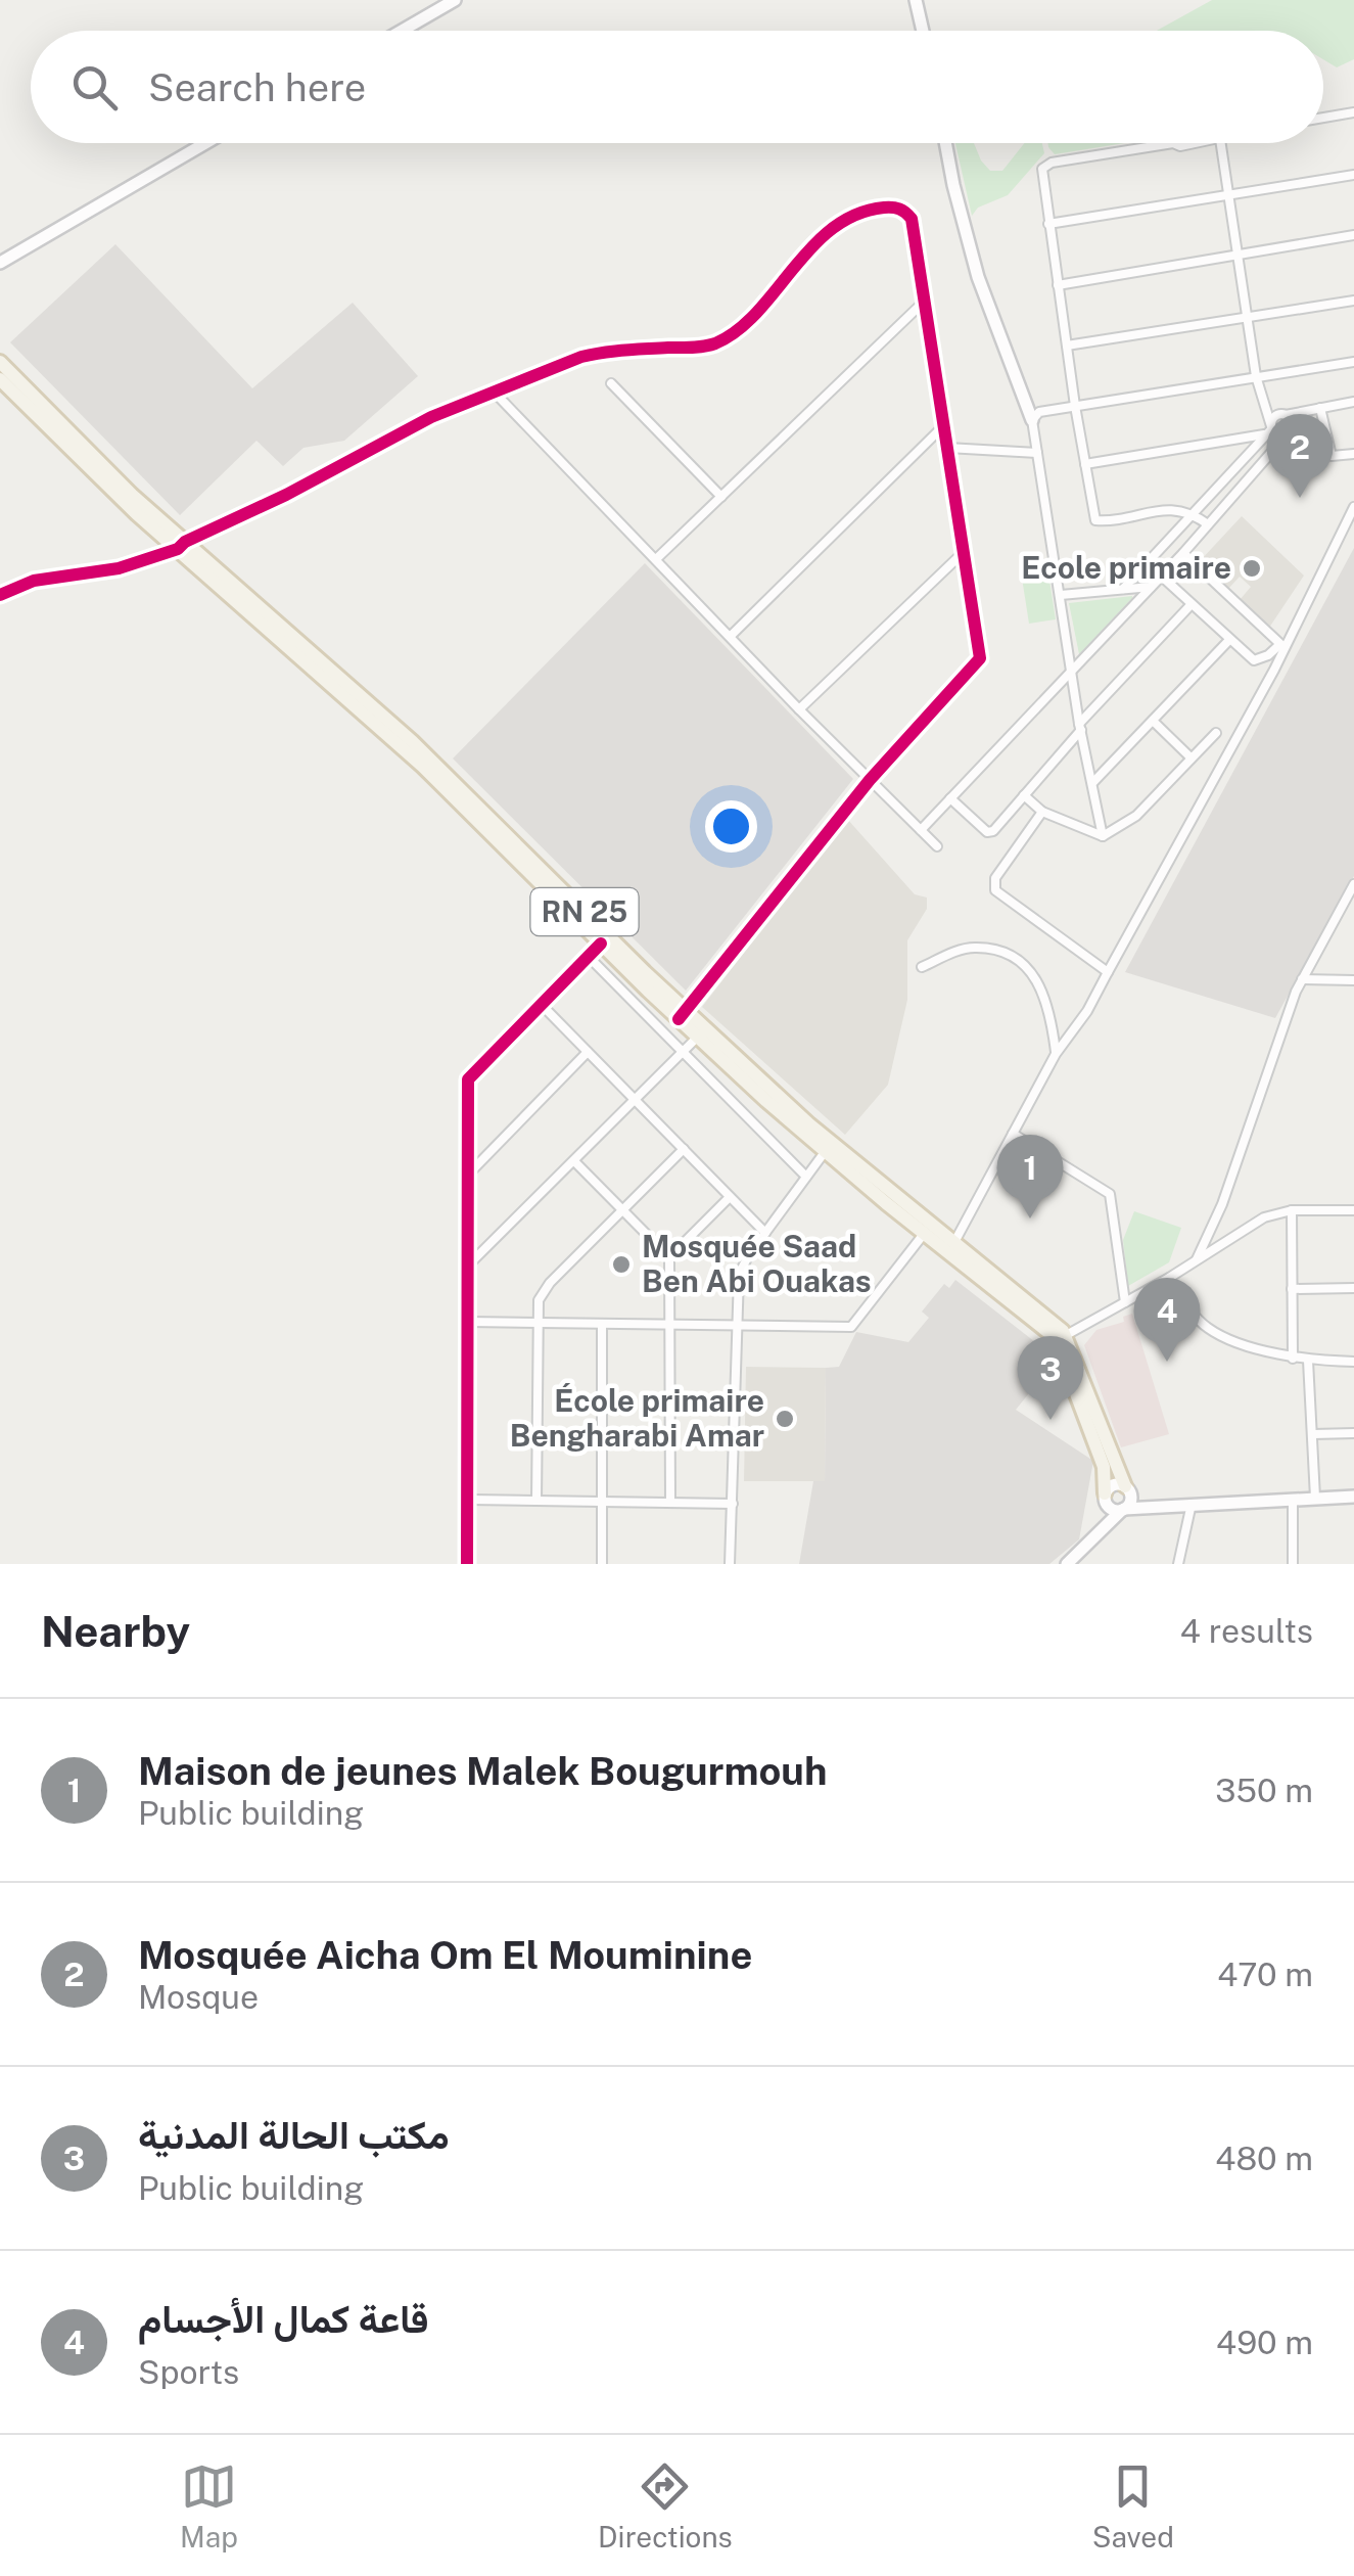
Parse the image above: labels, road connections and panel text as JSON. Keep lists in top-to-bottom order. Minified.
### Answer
{"streets":{"main road":["RN 25"]},"places":["Ecole primaire","Mosquée Saad Ben Abi Ouakas","École primaire Bengharabi Amar"],"page":{"search":"Search here","pins":["2","1","4","3"],"heading":["Nearby","4 results"],"list":[{"mark":"1","name":"Maison de jeunes Malek Bougurmouh","note":"Public building","value":"350 m"},{"mark":"2","name":"Mosquée Aicha Om El Mouminine","note":"Mosque","value":"470 m"},{"mark":"3","name":"مكتب الحالة المدنية","note":"Public building","value":"480 m"},{"mark":"4","name":"قاعة كمال الأجسام","note":"Sports","value":"490 m"}],"nav":["Map","Directions","Saved"]}}
